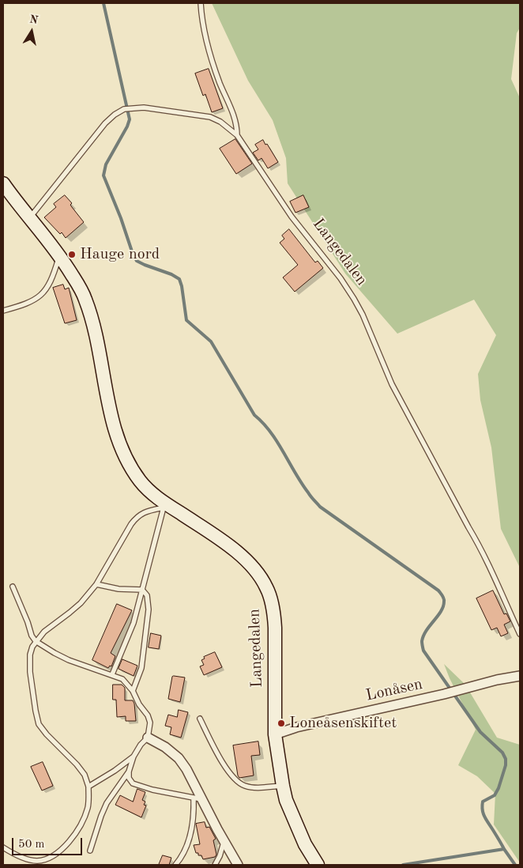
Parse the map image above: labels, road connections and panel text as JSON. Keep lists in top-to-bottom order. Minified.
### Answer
{"streets":{"main road":["Langedalen"],"street":["Lonåsen"]},"crossings":[["Langedalen","Lonåsen"]],"places":["Hauge nord","Loneåsenskiftet"],"scale_bar":"50 m","north":"top"}
